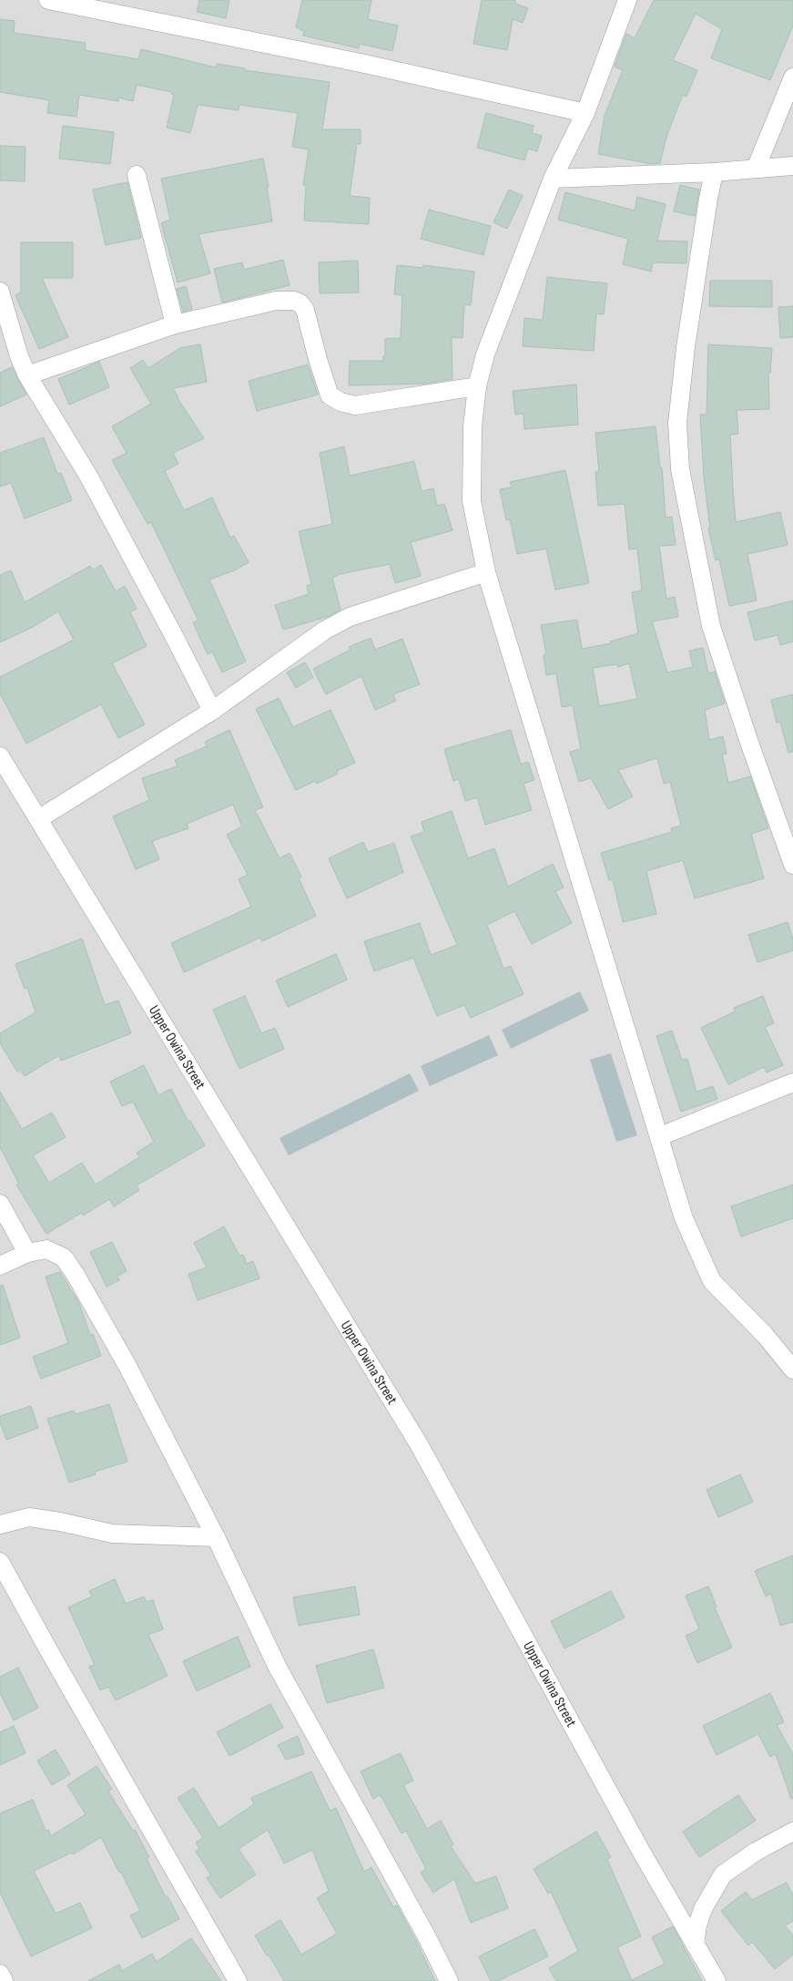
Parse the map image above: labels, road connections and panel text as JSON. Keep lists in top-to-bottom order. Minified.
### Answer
{"streets":{"street":["Upper Owina Street"]}}
